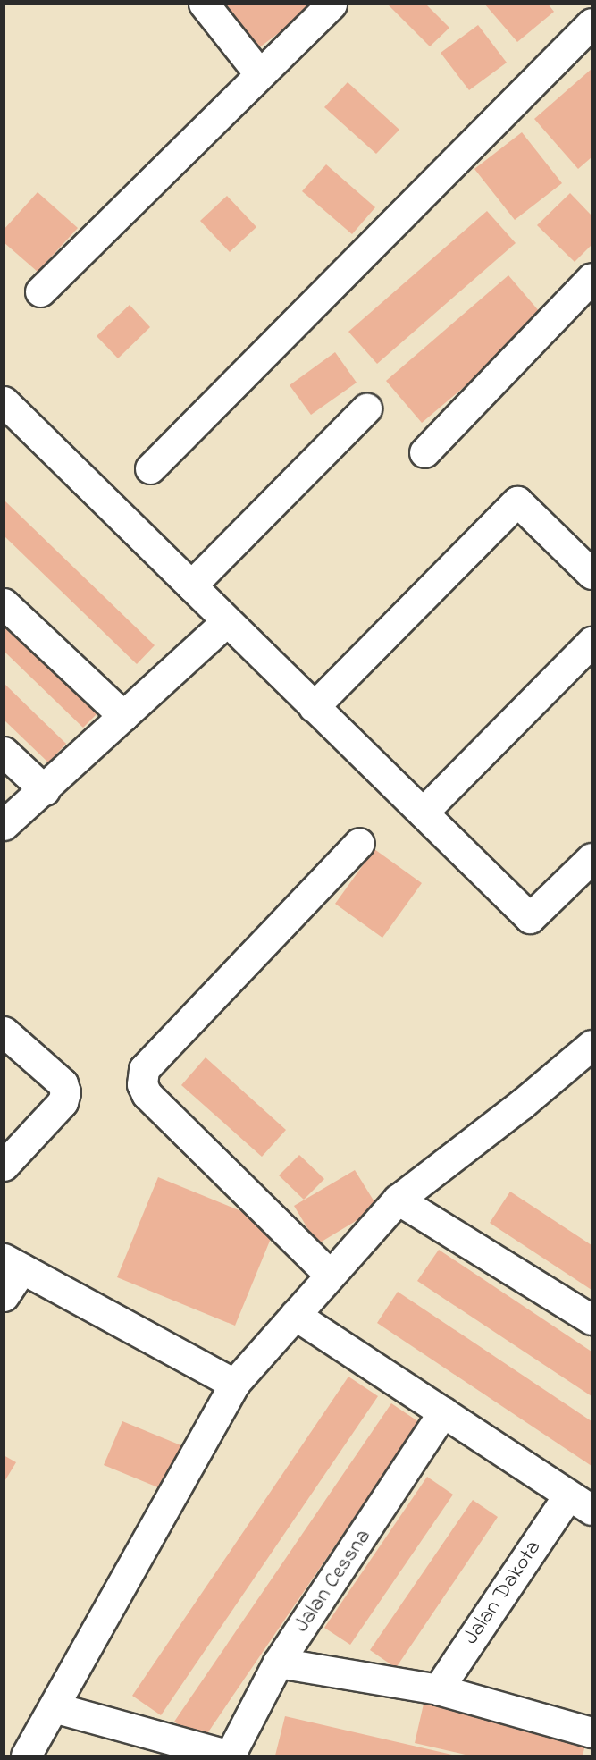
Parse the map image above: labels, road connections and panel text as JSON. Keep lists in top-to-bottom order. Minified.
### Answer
{"streets":{"street":["Jalan Cessna","Jalan Dakota"]}}
